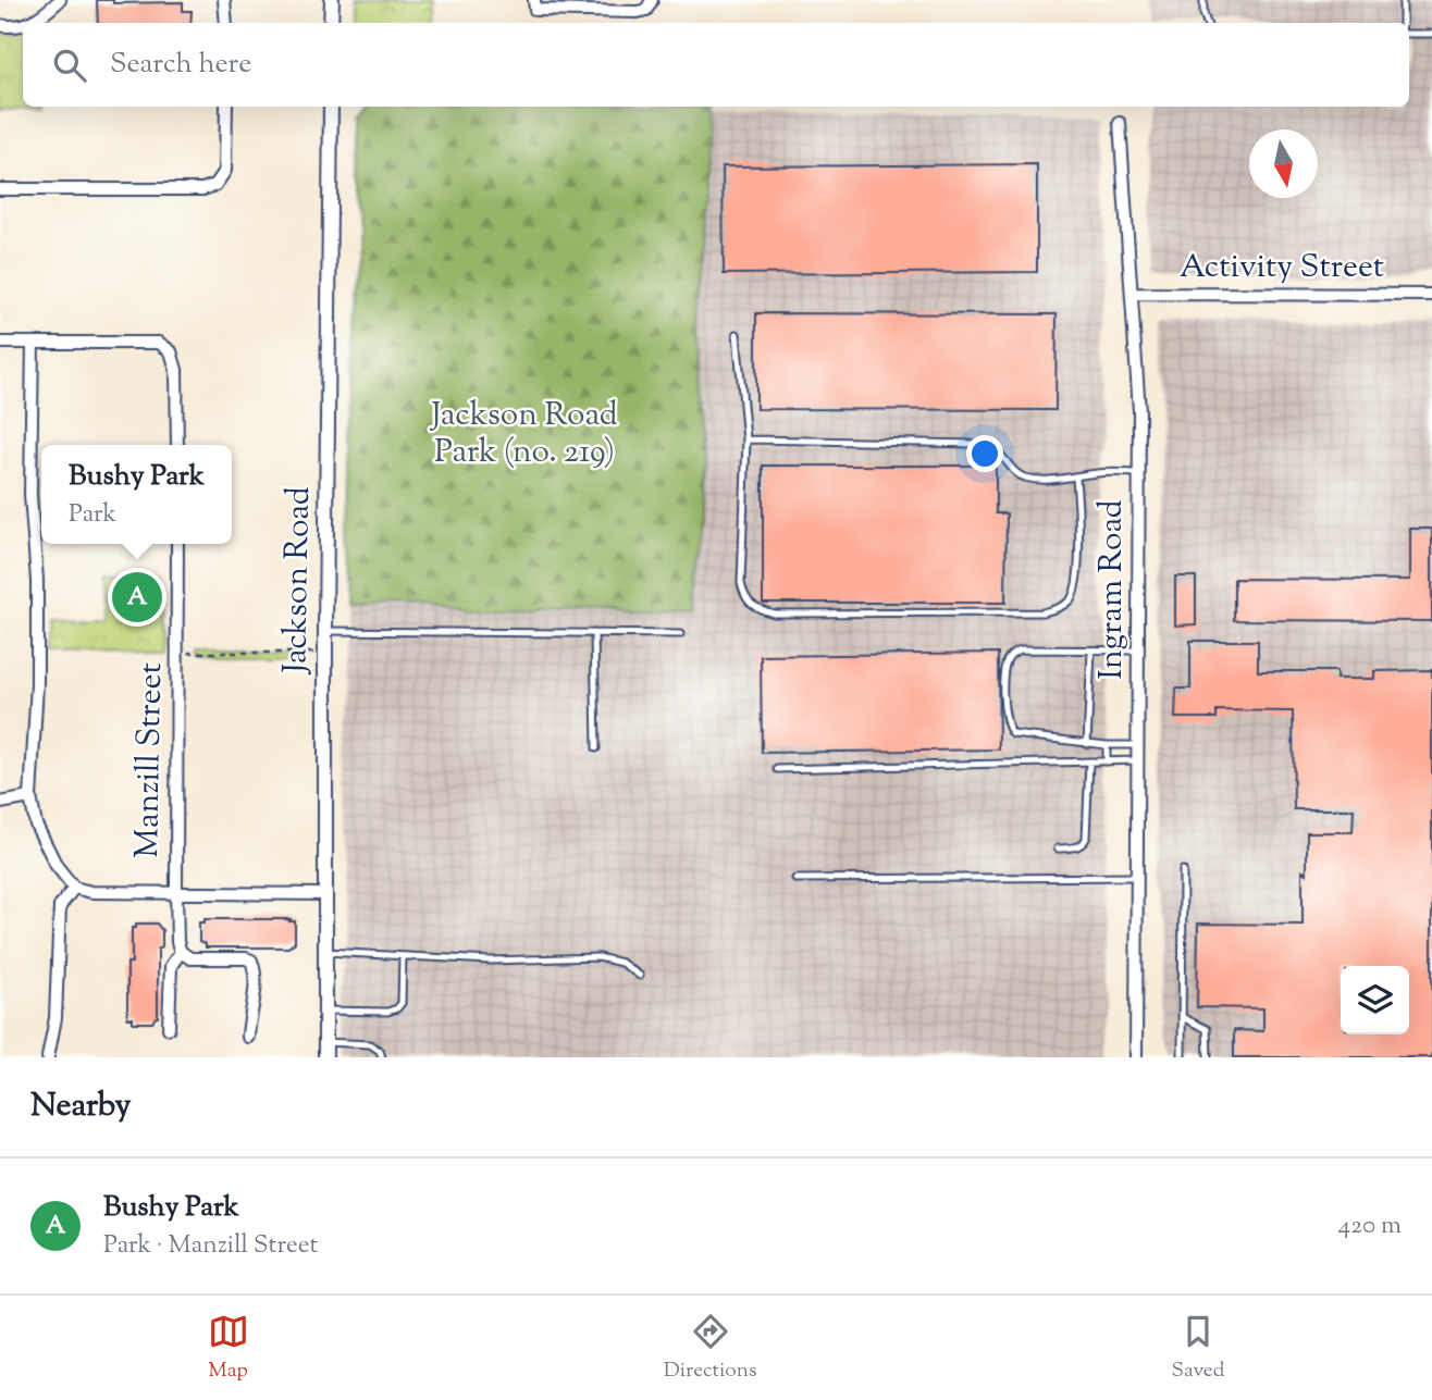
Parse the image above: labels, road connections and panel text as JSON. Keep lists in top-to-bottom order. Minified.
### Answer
{"streets":{"street":["Activity Street","Jackson Road","Ingram Road","Manzill Street"]},"crossings":[["Activity Street","Ingram Road"]],"parks":["Jackson Road Park (no. 219)"],"north":"bottom","page":{"search":"Search here","popup":["Bushy Park","Park"],"pins":"A","heading":"Nearby","list":[{"mark":"A","name":"Bushy Park","note":"Park · Manzill Street","value":"420 m"}],"nav":["Map","Directions","Saved"]}}
